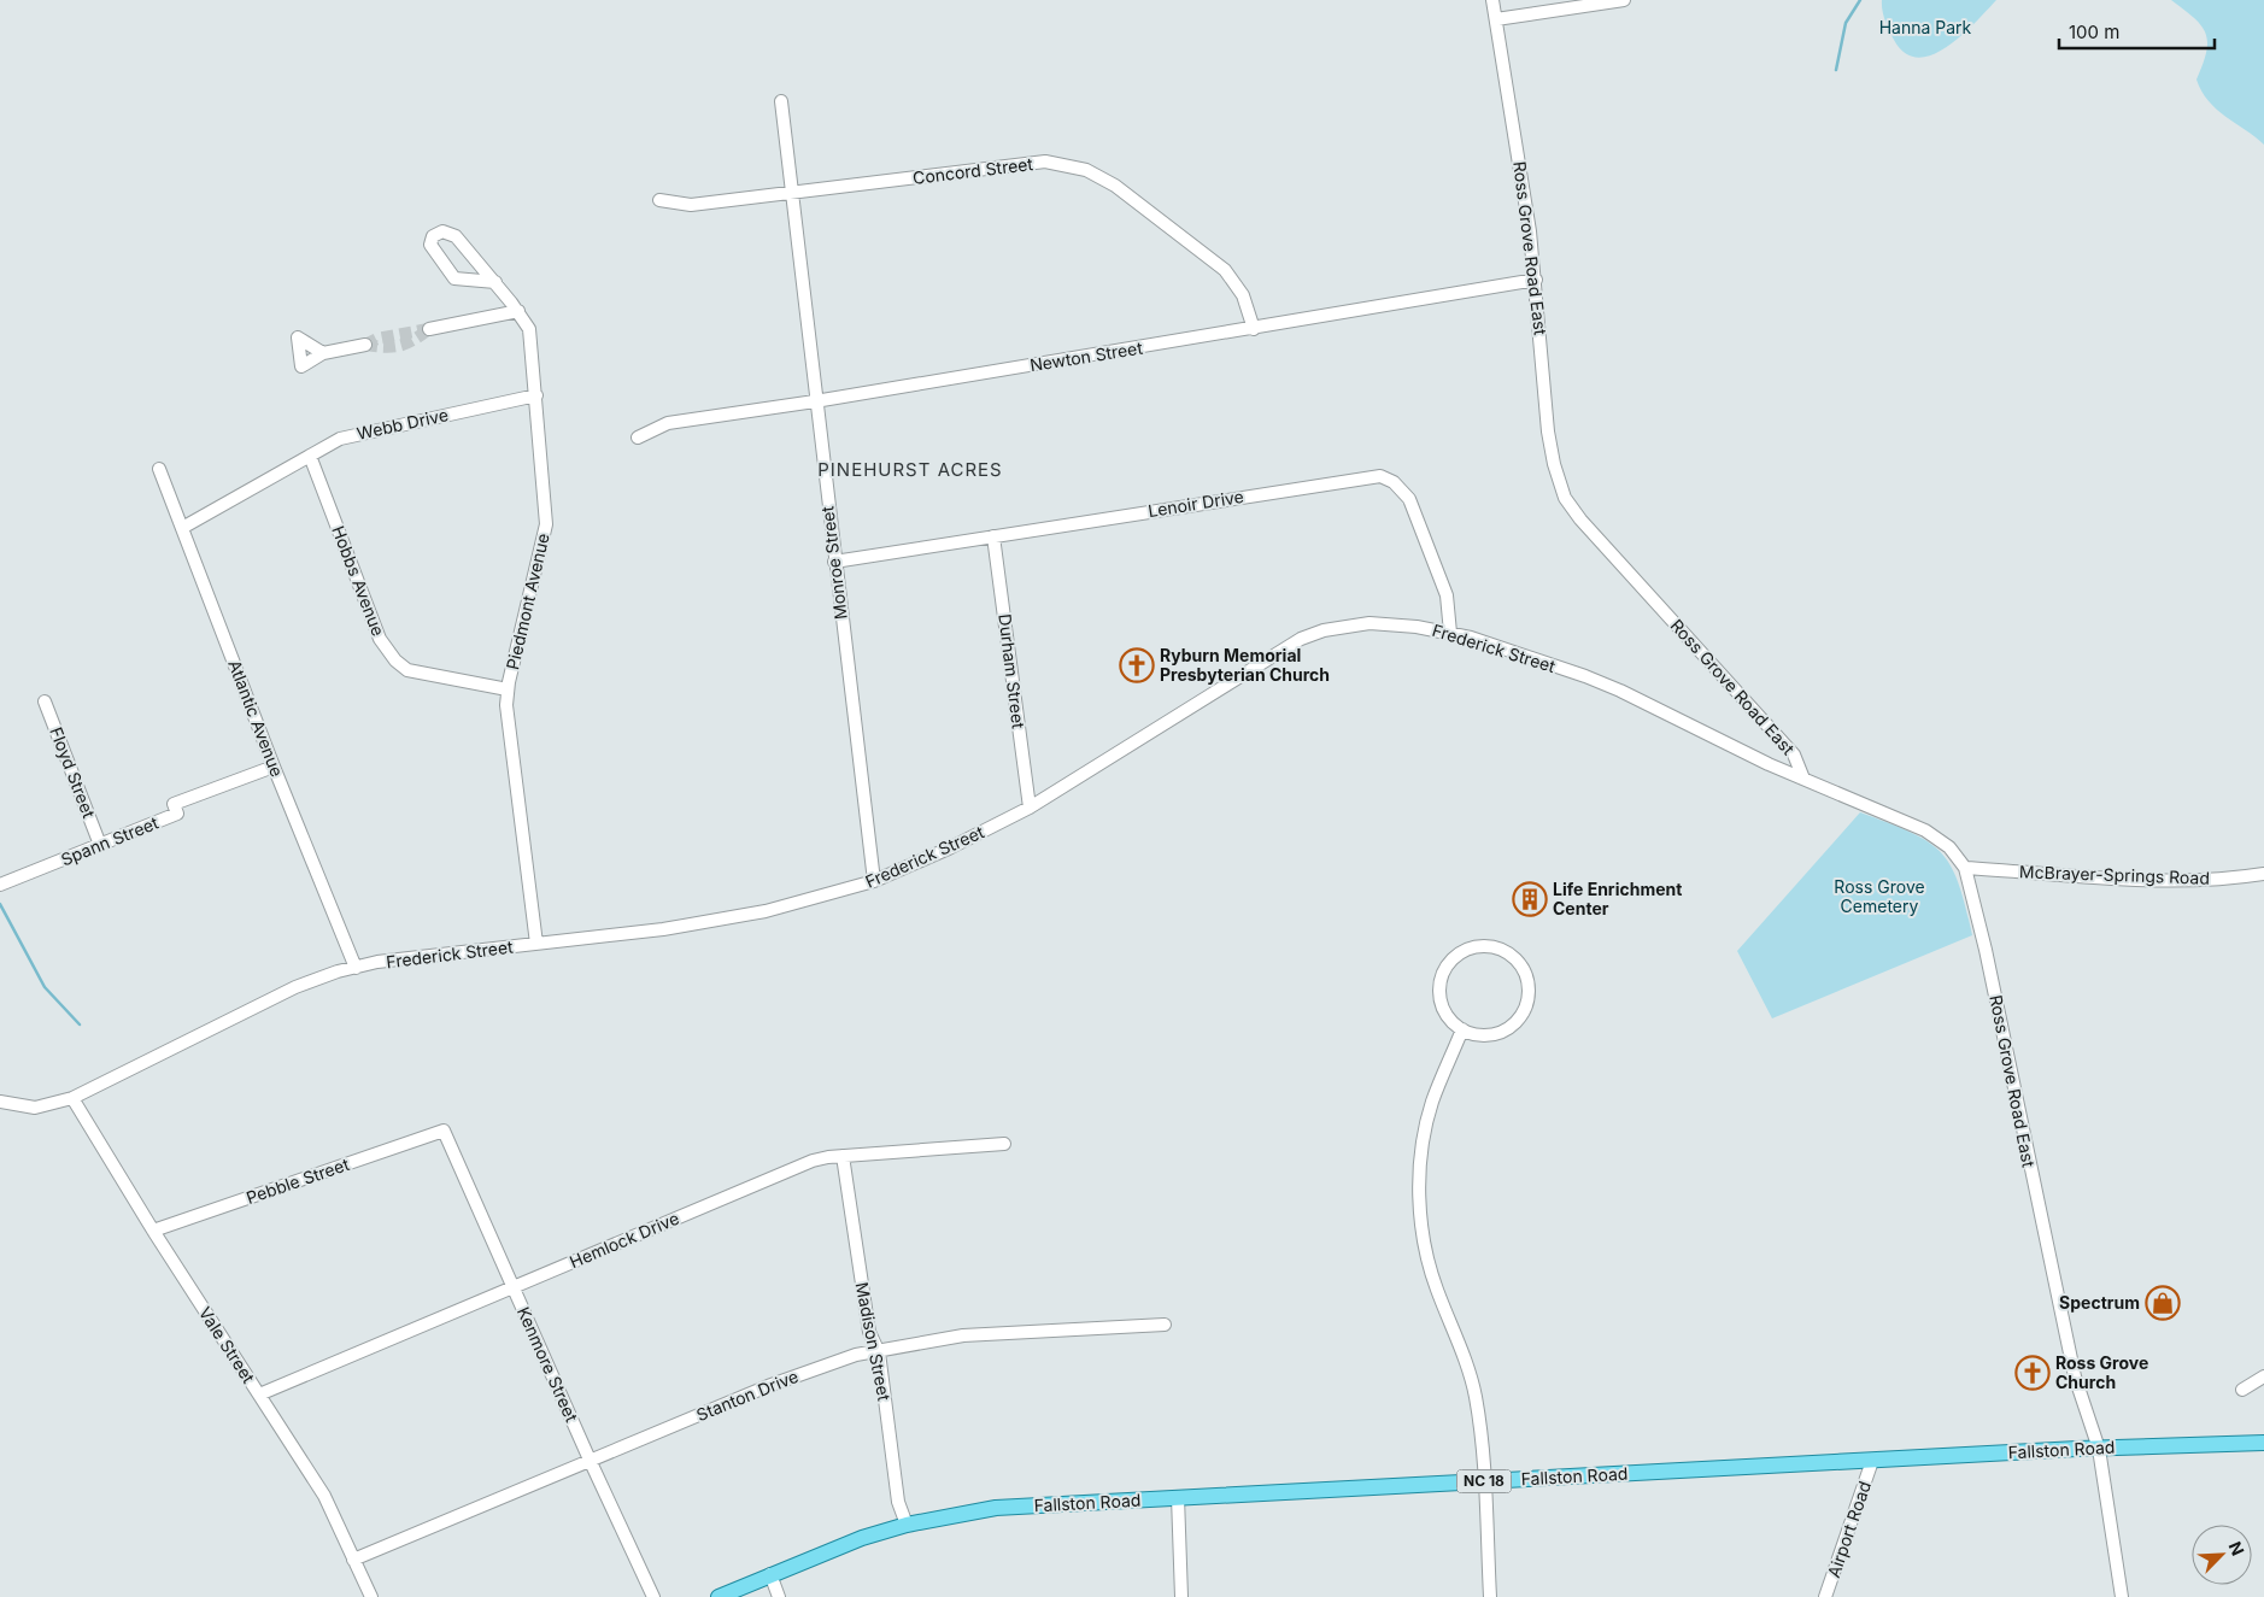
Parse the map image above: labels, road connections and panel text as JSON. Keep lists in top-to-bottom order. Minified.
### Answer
{"streets":{"main road":["Fallston Road","NC 18"],"street":["Concord Street","Ross Grove Road East","Newton Street","Webb Drive","Lenoir Drive","Monroe Street","Hobbs Avenue","Piedmont Avenue","Frederick Street","Durham Street","Atlantic Avenue","Floyd Street","Spann Street","McBrayer-Springs Road","Pebble Street","Hemlock Drive","Madison Street","Vale Street","Kenmore Street","Stanton Drive","Airport Road"]},"crossings":[["Concord Street","Newton Street"],["Concord Street","Monroe Street"],["Ross Grove Road East","Newton Street"],["Ross Grove Road East","Frederick Street"],["Ross Grove Road East","McBrayer-Springs Road"],["Ross Grove Road East","Fallston Road"],["Newton Street","Monroe Street"],["Webb Drive","Hobbs Avenue"],["Webb Drive","Piedmont Avenue"],["Webb Drive","Atlantic Avenue"],["Lenoir Drive","Monroe Street"],["Lenoir Drive","Frederick Street"],["Lenoir Drive","Durham Street"],["Monroe Street","Frederick Street"],["Hobbs Avenue","Piedmont Avenue"],["Piedmont Avenue","Frederick Street"],["Frederick Street","Durham Street"],["Frederick Street","Atlantic Avenue"],["Frederick Street","Vale Street"],["Atlantic Avenue","Spann Street"],["Floyd Street","Spann Street"],["Pebble Street","Vale Street"],["Pebble Street","Kenmore Street"],["Hemlock Drive","Madison Street"],["Hemlock Drive","Vale Street"],["Hemlock Drive","Kenmore Street"],["Madison Street","Stanton Drive"],["Madison Street","Fallston Road"],["Vale Street","Stanton Drive"],["Kenmore Street","Stanton Drive"],["Fallston Road","Airport Road"]],"districts":["PINEHURST ACRES"],"parks":["Hanna Park","Ross Grove Cemetery"],"places":{"church":["Ryburn Memorial Presbyterian Church","Ross Grove Church"],"building":["Life Enrichment Center"],"shop":["Spectrum"]},"scale_bar":"100 m","north":"top right"}
